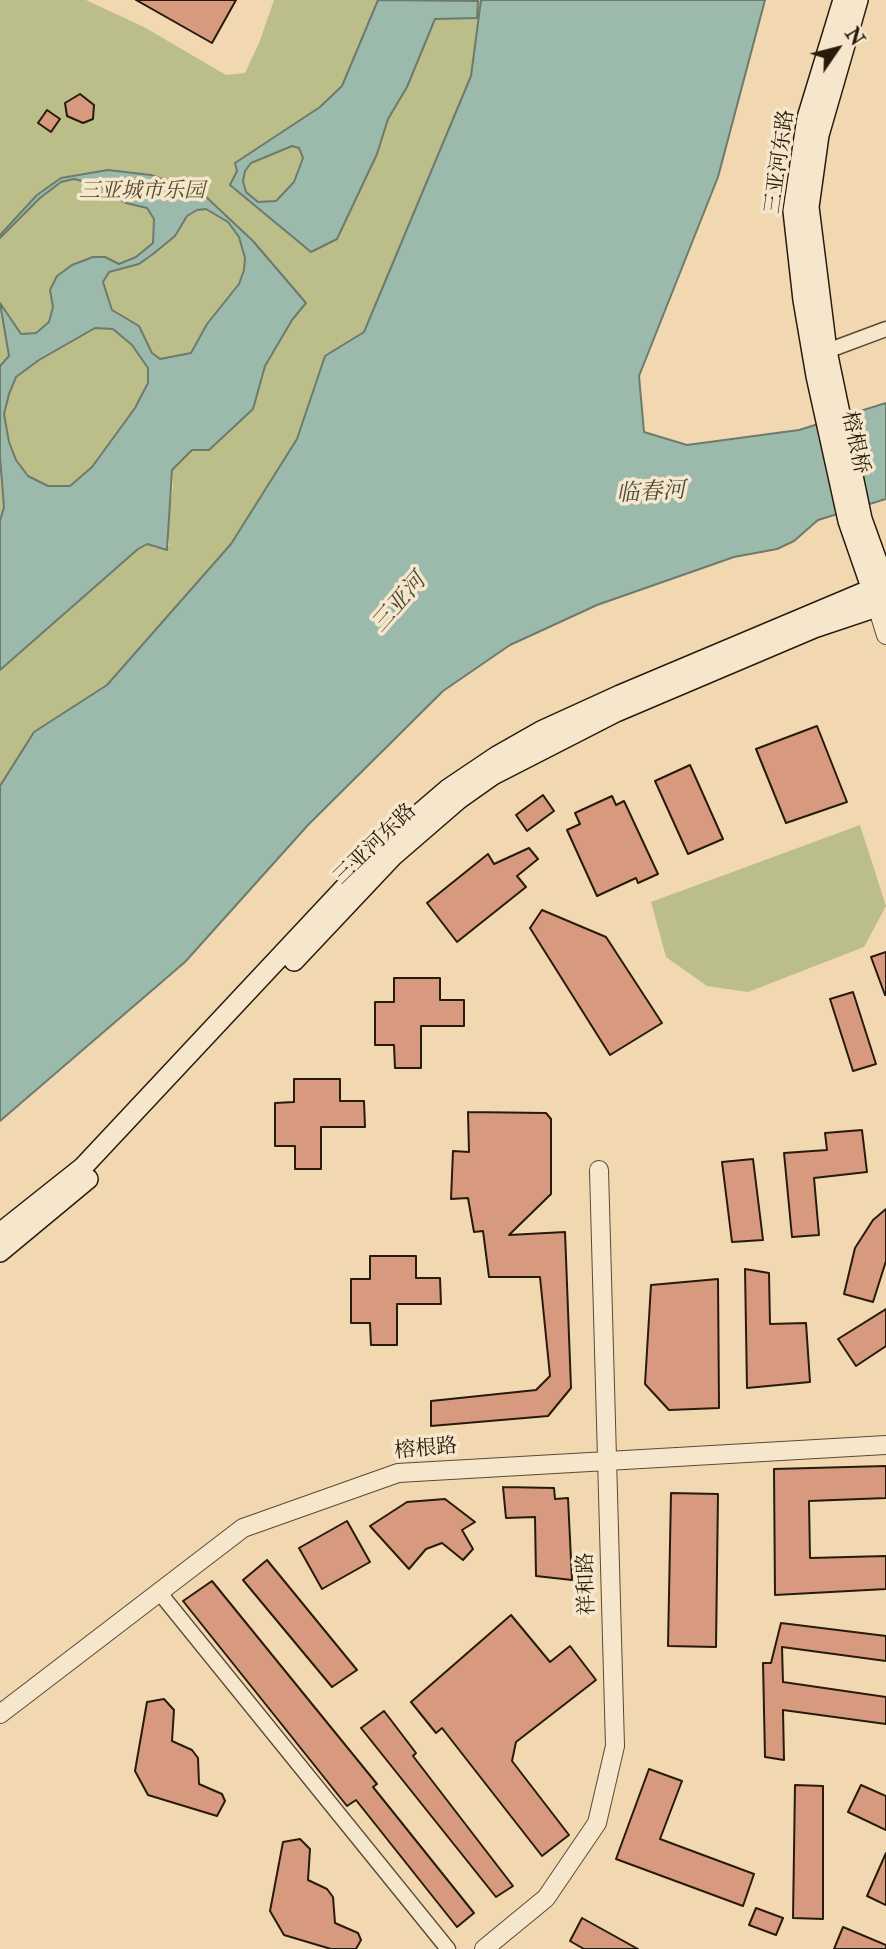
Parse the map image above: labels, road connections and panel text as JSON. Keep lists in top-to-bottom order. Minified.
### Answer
{"streets":{"main road":["三亚河东路","榕根桥"],"street":["榕根路","祥和路"]},"crossings":[["三亚河东路","榕根桥"],["榕根路","祥和路"]],"water":["临春河","三亚河"],"parks":["三亚城市乐园"],"north":"top right"}
